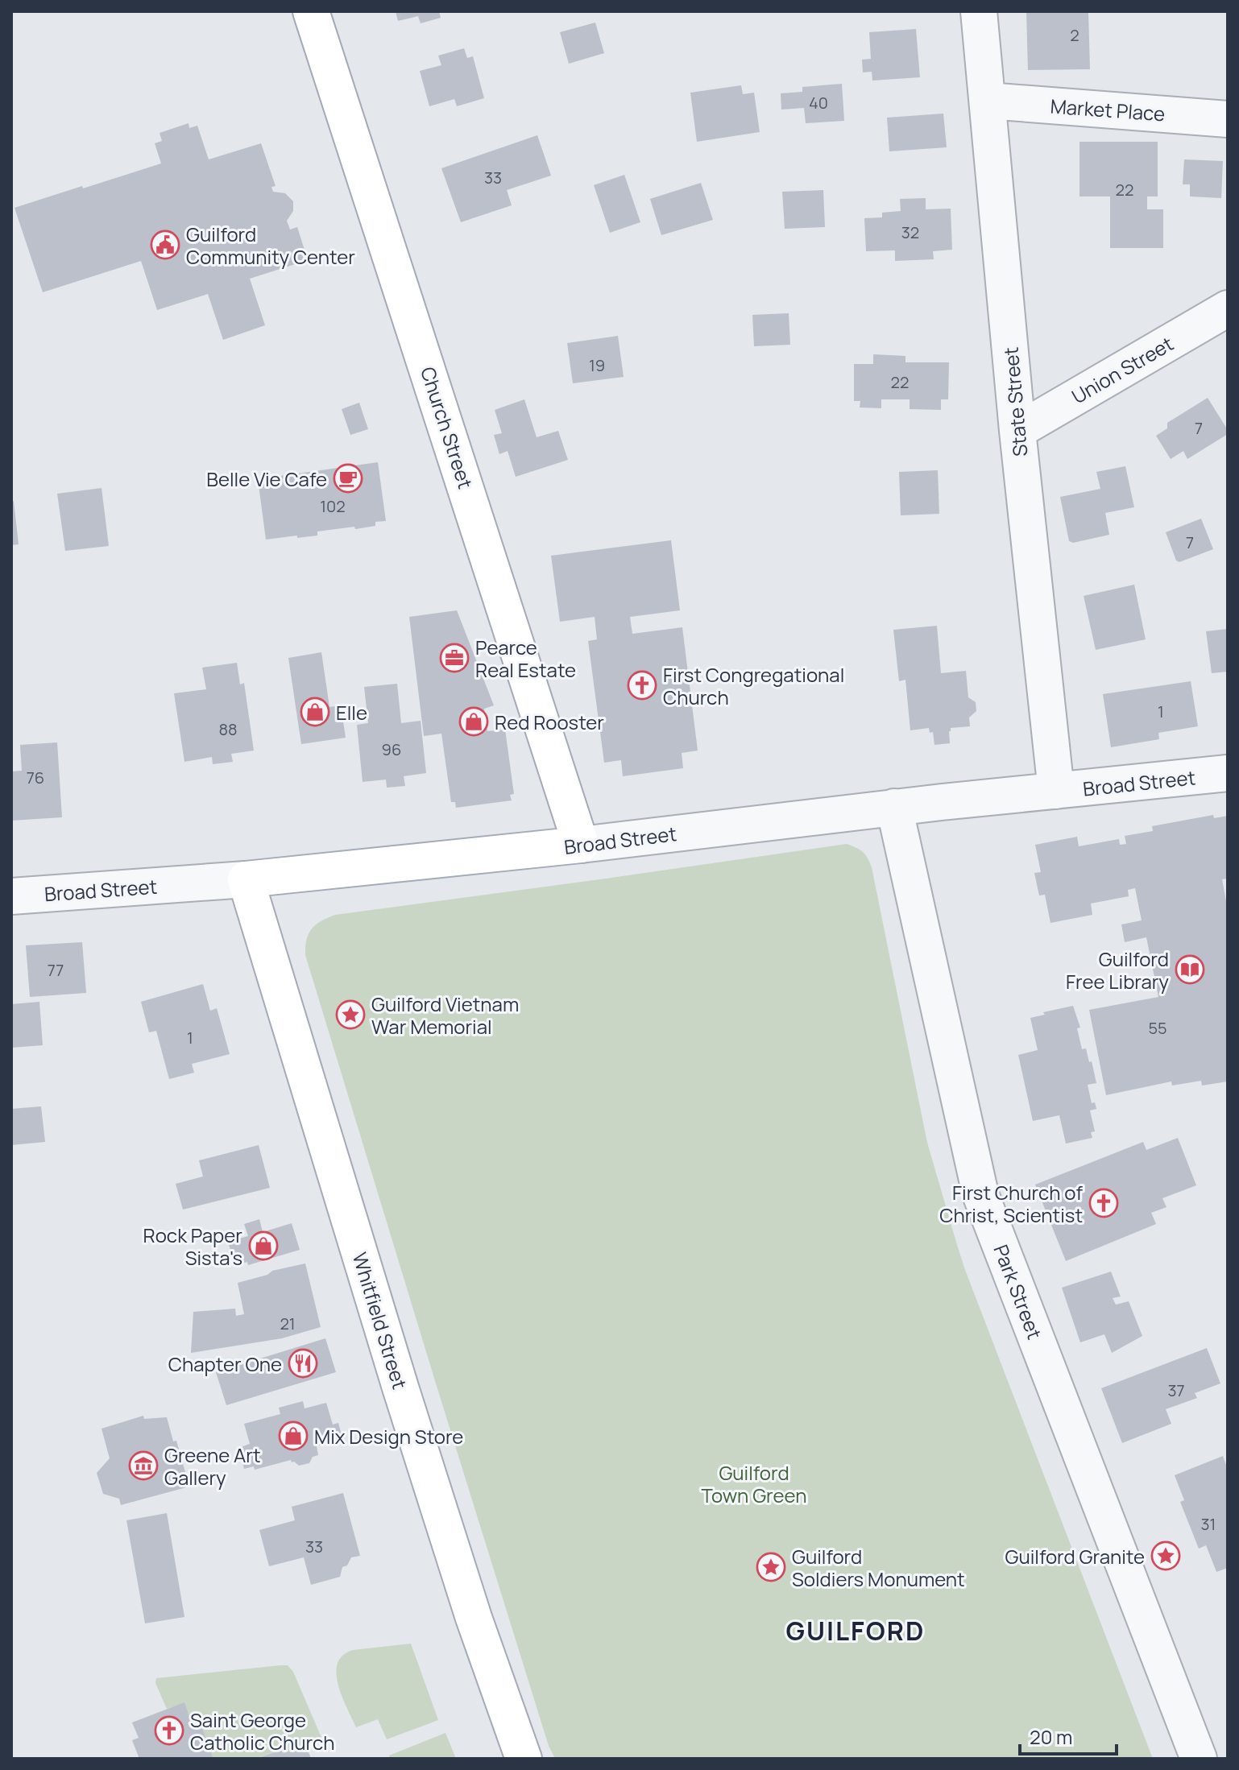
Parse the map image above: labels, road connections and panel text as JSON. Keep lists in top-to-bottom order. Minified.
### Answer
{"streets":{"main road":["Church Street","Broad Street","Whitfield Street"],"street":["Market Place","Union Street","State Street","Park Street"]},"crossings":[["Market Place","State Street"],["Union Street","State Street"],["State Street","Broad Street"],["Church Street","Broad Street"],["Broad Street","Park Street"],["Broad Street","Whitfield Street"]],"districts":["GUILFORD"],"parks":["Guilford Town Green"],"places":{"public building":["Guilford Community Center"],"cafe":["Belle Vie Cafe"],"office":["Pearce Real Estate"],"church":["First Congregational Church","First Church of Christ, Scientist","Saint George Catholic Church"],"shop":["Elle","Red Rooster","Rock Paper Sista's","Mix Design Store"],"library":["Guilford Free Library"],"place":["Guilford Vietnam War Memorial","Guilford Granite","Guilford Soldiers Monument"],"restaurant":["Chapter One"],"museum":["Greene Art Gallery"]},"house_numbers":["2","40","33","22","32","19","22","7","102","7","1","88","96","76","77","55","1","21","37","31","33"],"scale_bar":"20 m"}
